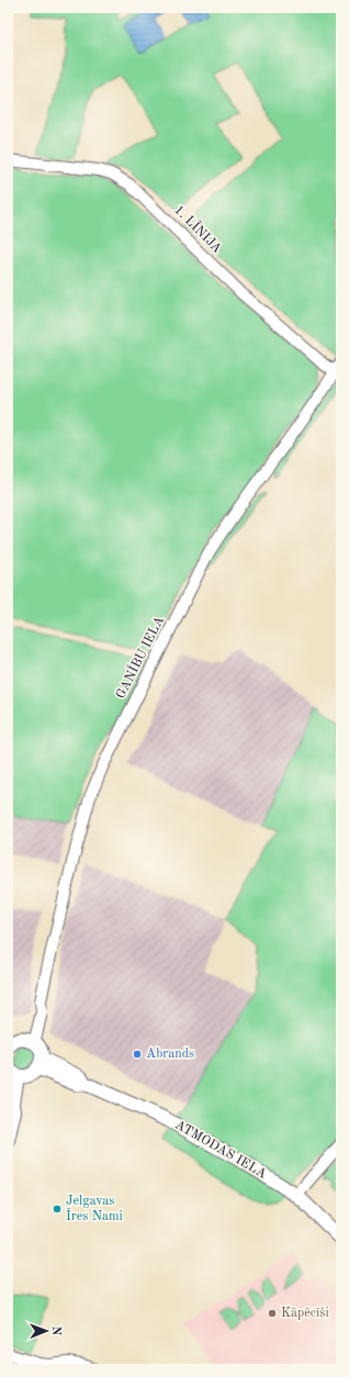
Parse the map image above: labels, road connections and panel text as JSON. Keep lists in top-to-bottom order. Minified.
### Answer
{"streets":{"main road":["ATMODAS IELA"],"street":["1. LĪNIJA","GANĪBU IELA"]},"crossings":[["1. LĪNIJA","GANĪBU IELA"]],"places":["Abrands","Jelgavas Īres Nami","Kāpēcīši"],"north":"right"}
